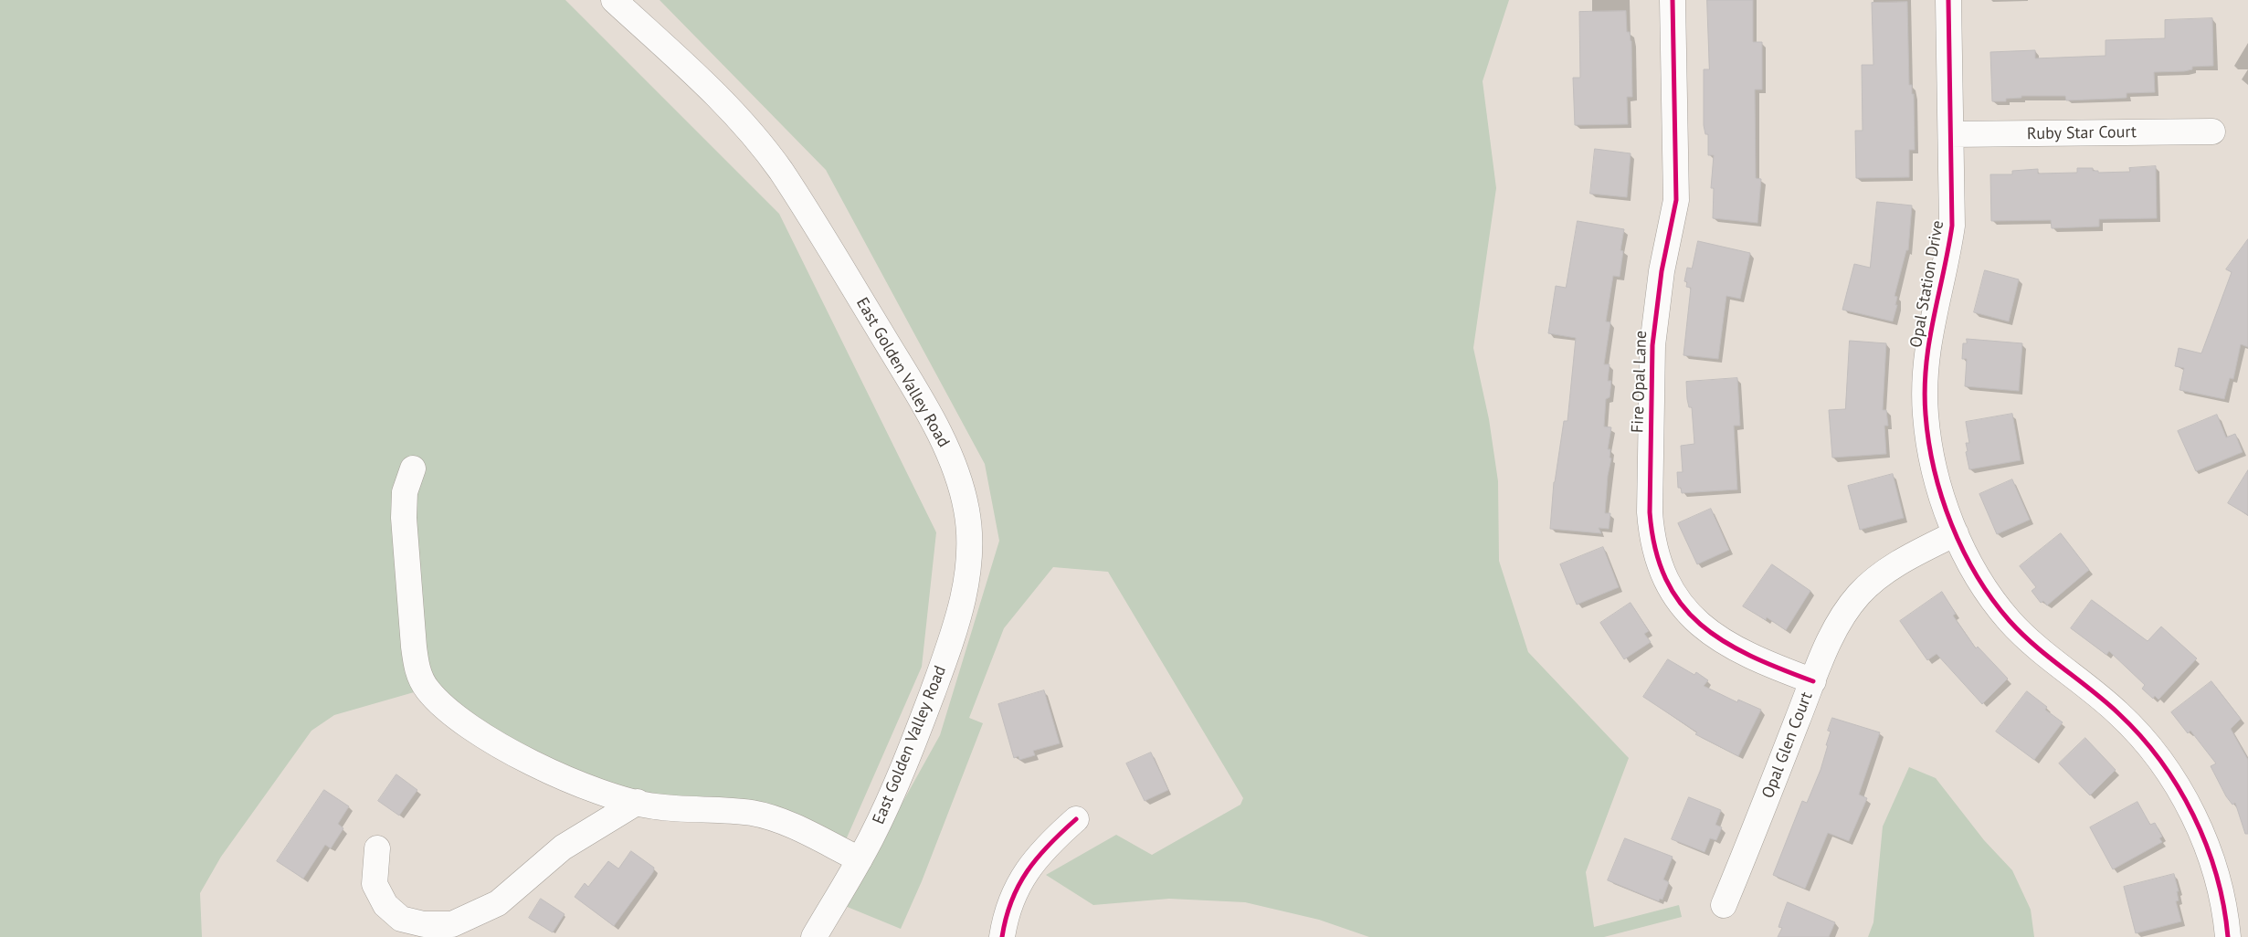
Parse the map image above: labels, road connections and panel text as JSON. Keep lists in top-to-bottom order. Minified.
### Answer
{"streets":{"street":["Ruby Star Court","Opal Station Drive","East Golden Valley Road","Fire Opal Lane","Opal Glen Court"]},"crossings":[["Ruby Star Court","Opal Station Drive"],["Opal Station Drive","Opal Glen Court"],["Fire Opal Lane","Opal Glen Court"]]}
